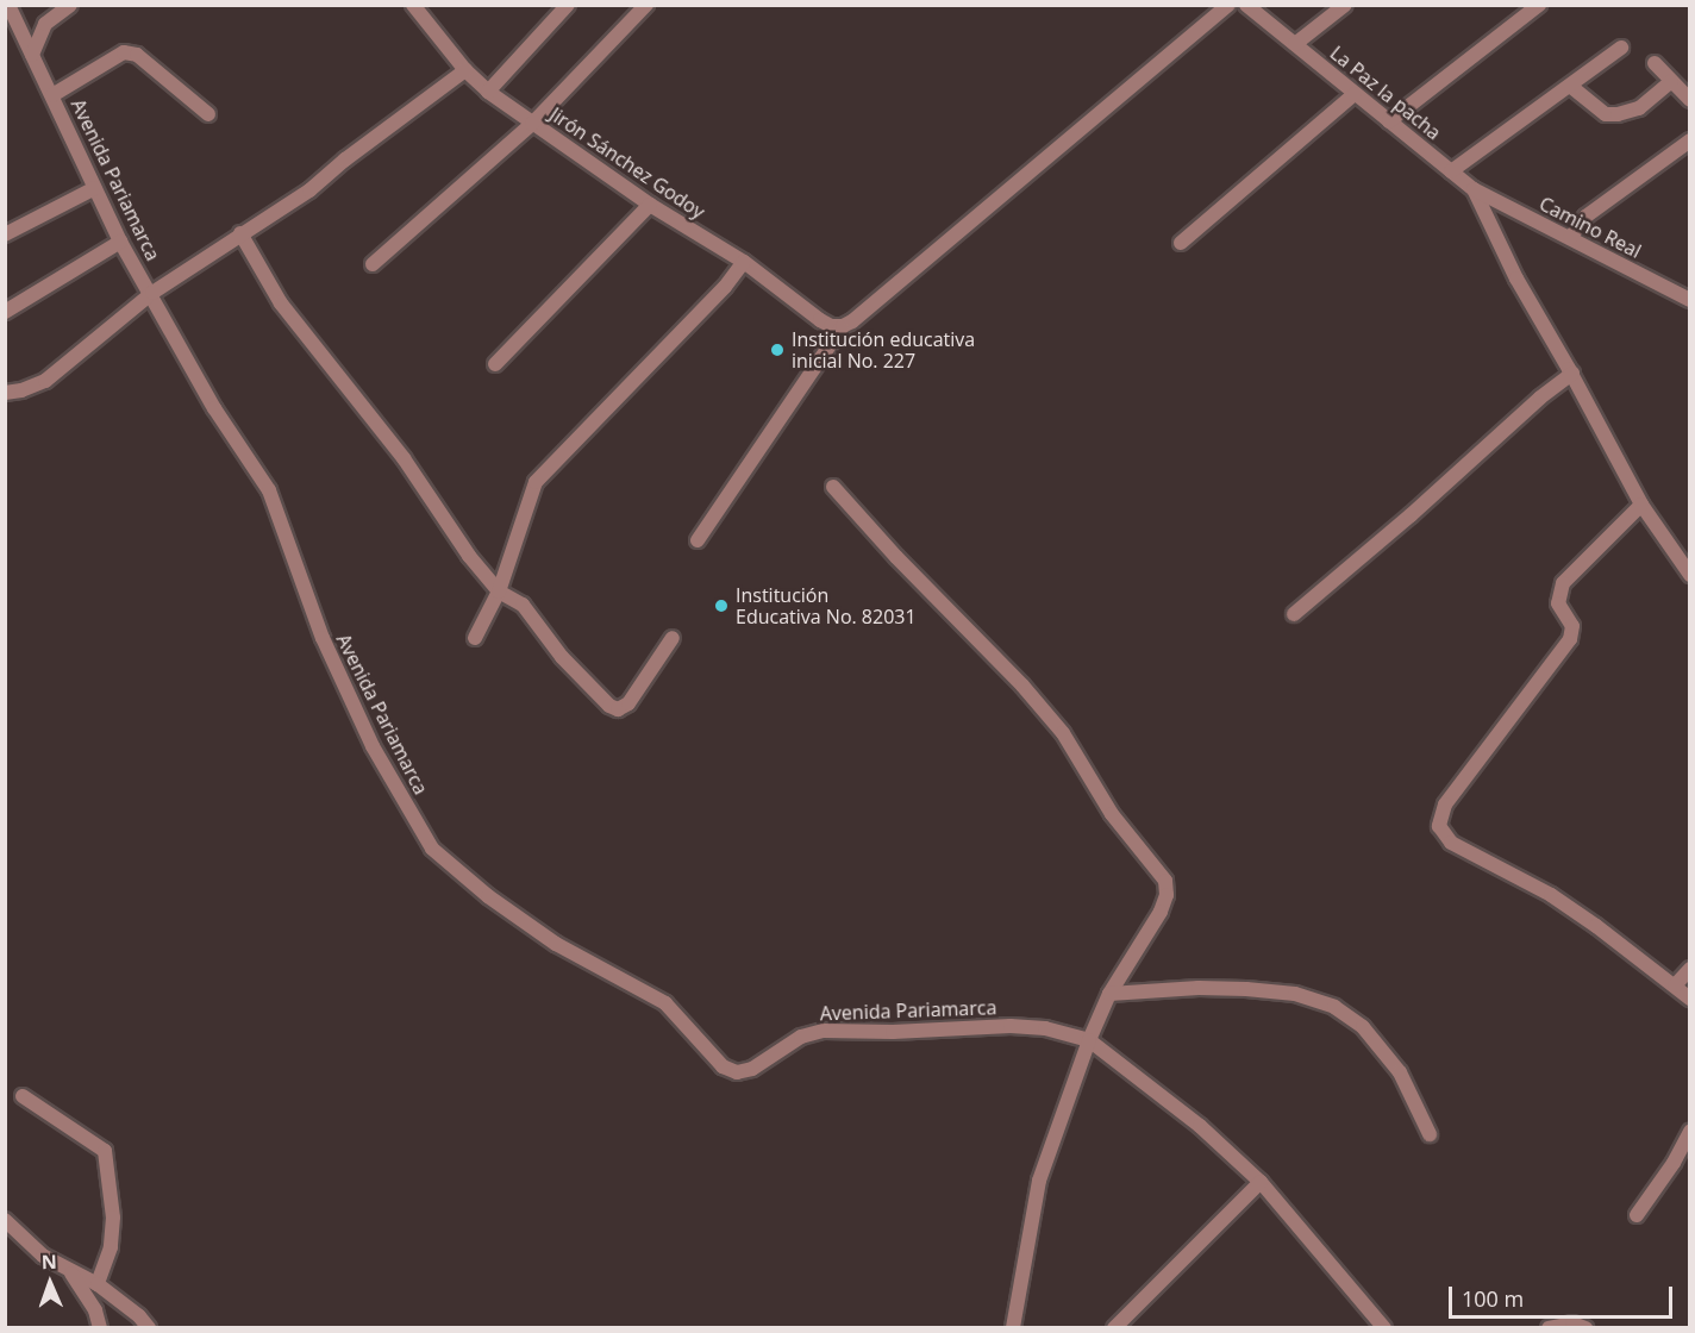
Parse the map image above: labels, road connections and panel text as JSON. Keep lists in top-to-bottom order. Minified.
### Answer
{"streets":{"street":["La Paz la pacha","Jirón Sánchez Godoy","Avenida Pariamarca","Camino Real"]},"crossings":[["La Paz la pacha","Camino Real"]],"places":["Institución educativa inicial No. 227","Institución Educativa No. 82031"],"scale_bar":"100 m","north":"top"}
